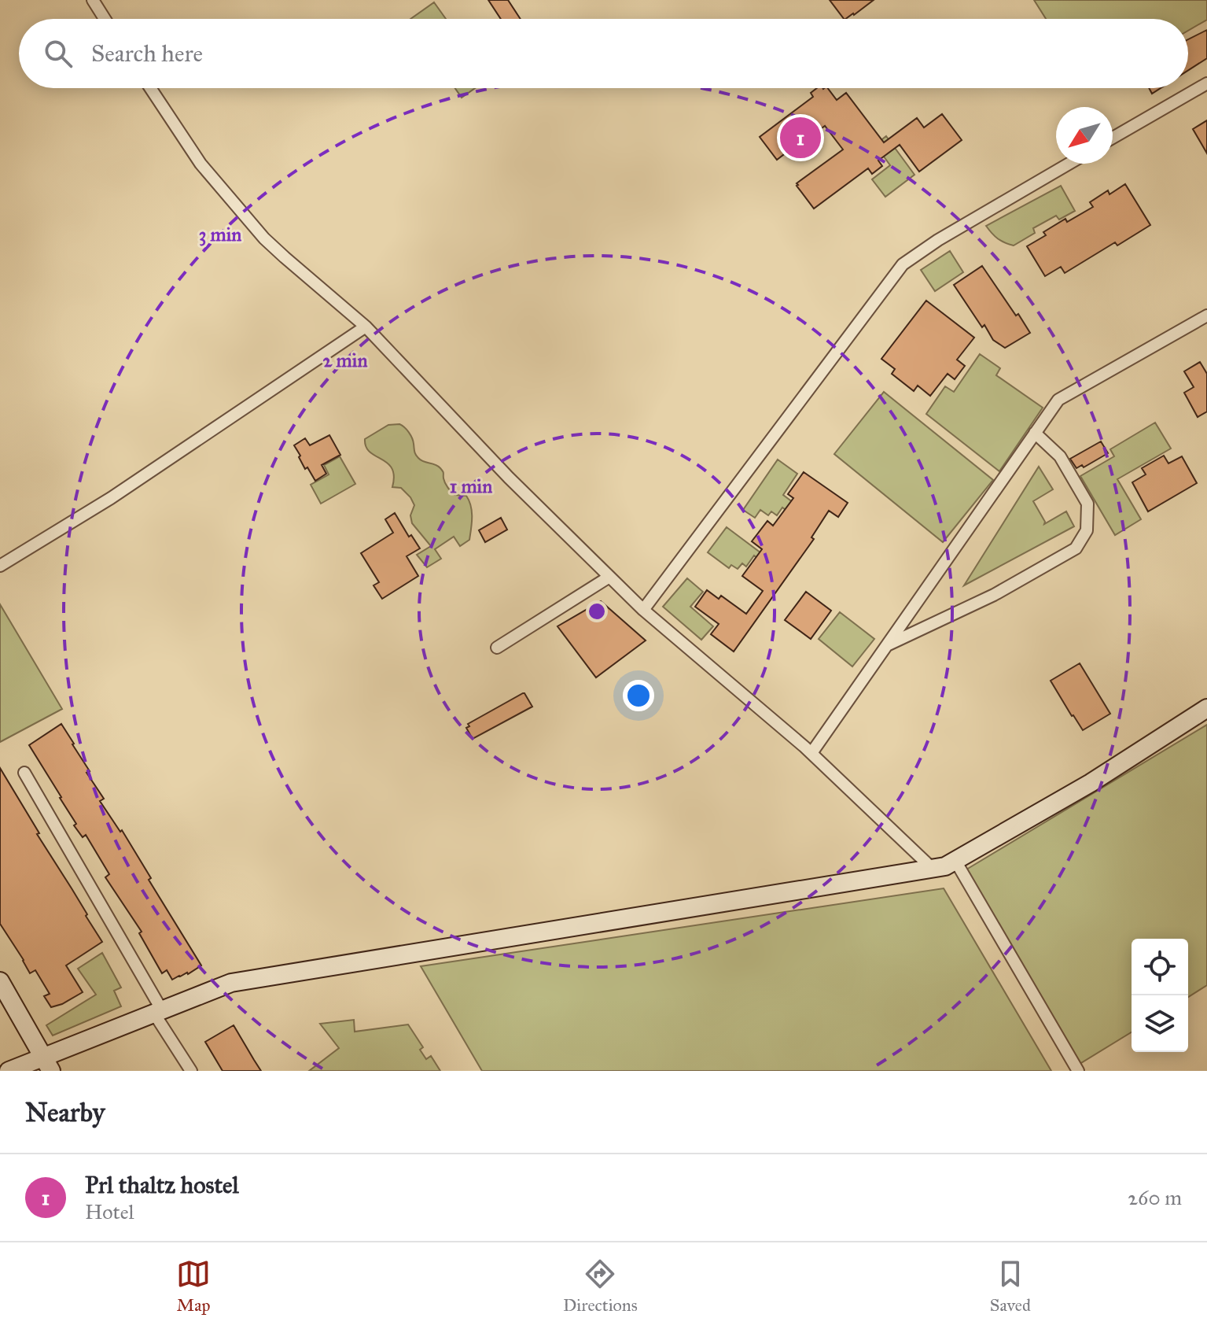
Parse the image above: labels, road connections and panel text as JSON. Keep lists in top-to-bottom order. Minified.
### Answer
{"north":"bottom left","page":{"search":"Search here","pins":"1","heading":"Nearby","list":[{"mark":"1","name":"Prl thaltz hostel","note":"Hotel","value":"260 m"}],"nav":["Map","Directions","Saved"]},"rings":["3 min","2 min","1 min"]}
